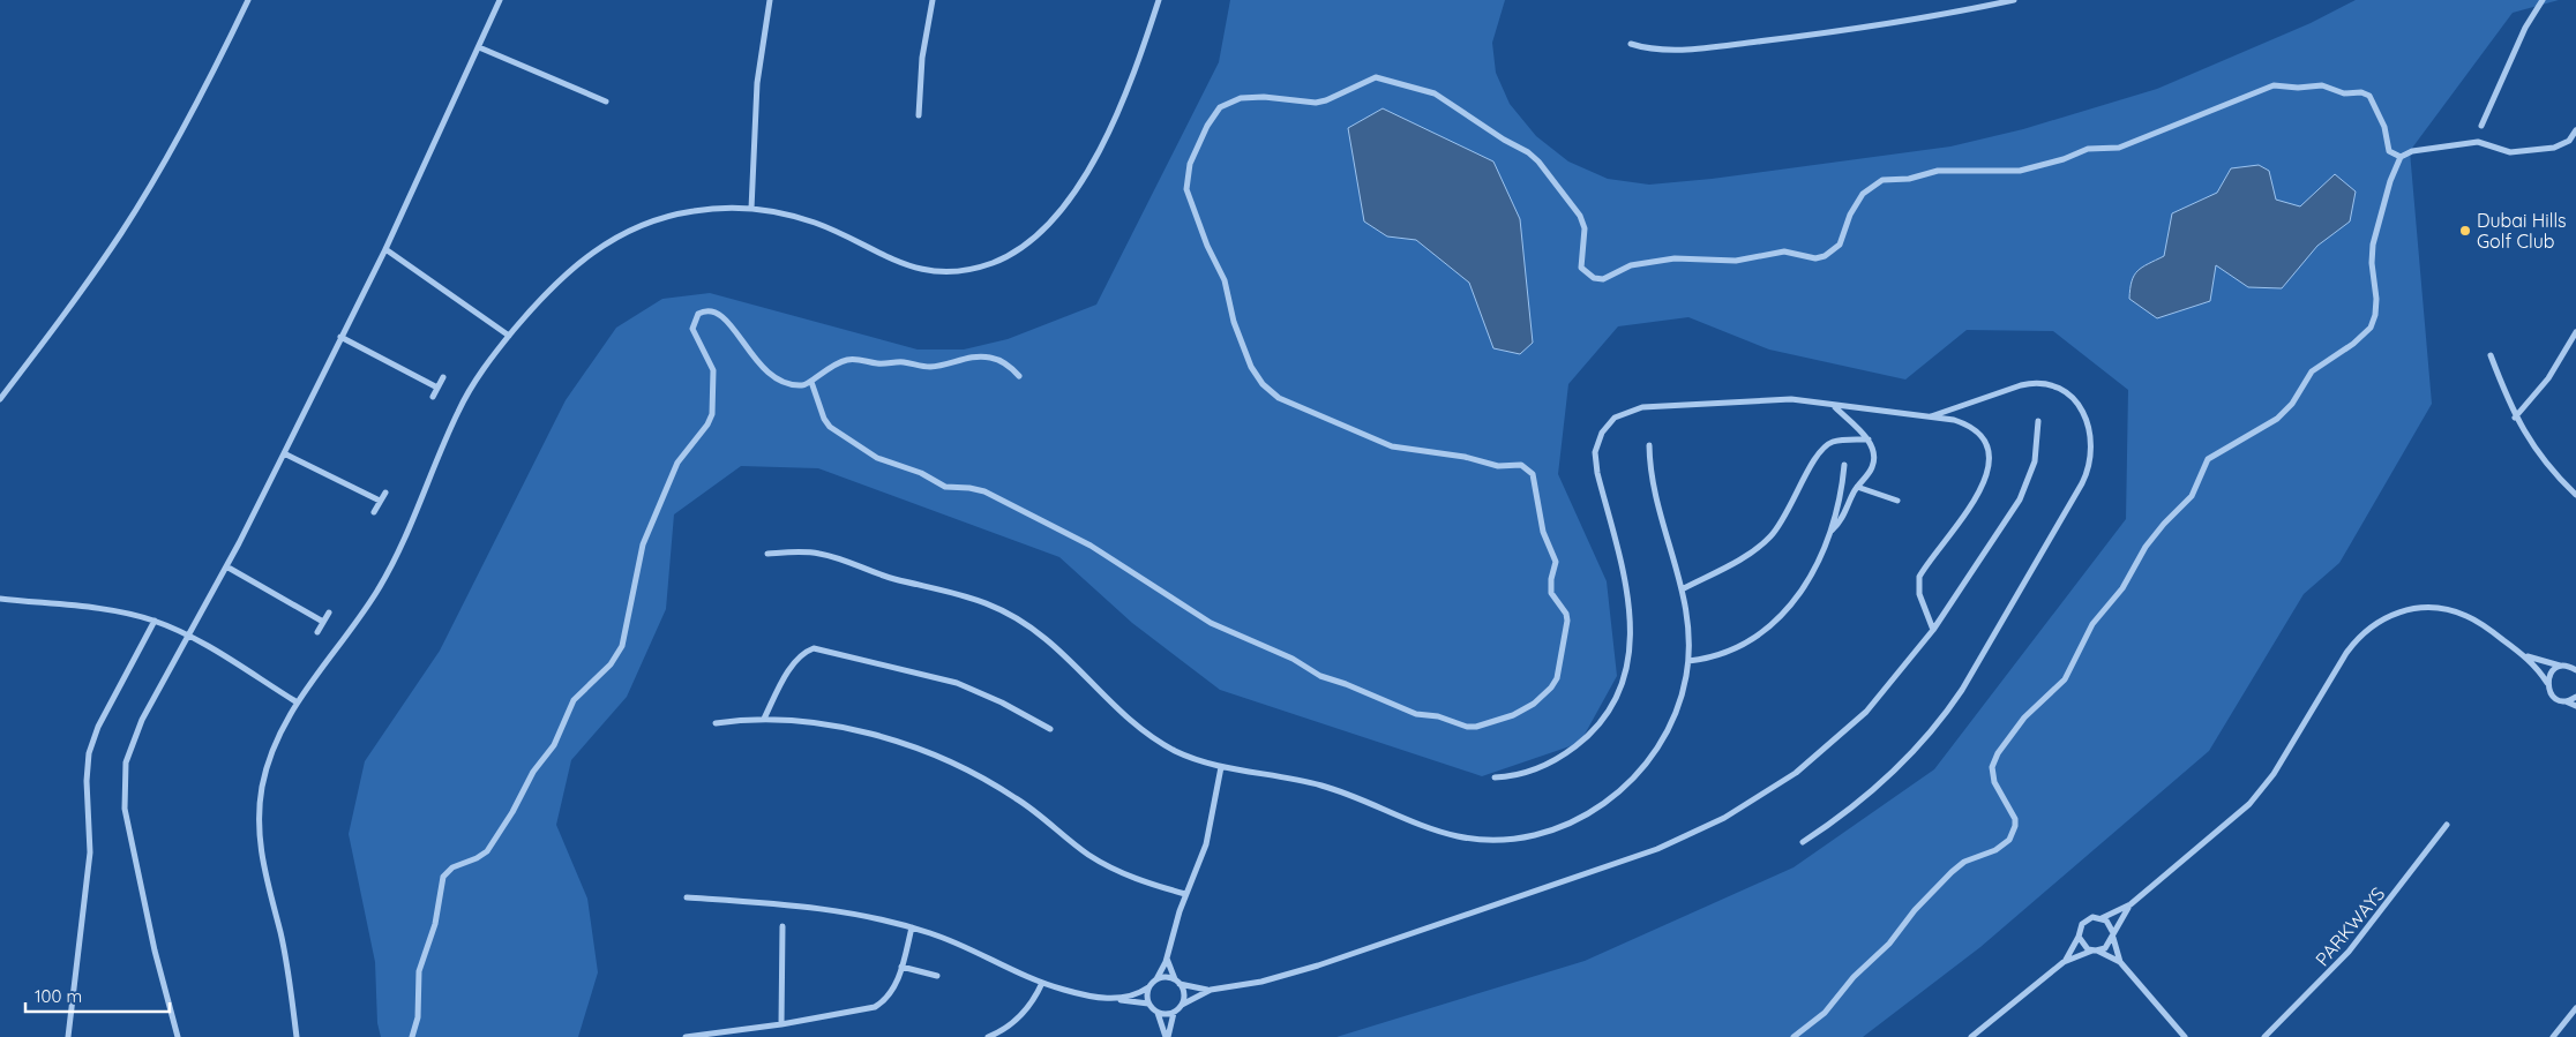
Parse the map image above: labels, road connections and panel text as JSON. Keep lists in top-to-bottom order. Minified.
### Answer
{"streets":{"street":["PARKWAYS"]},"places":["Dubai Hills Golf Club"],"scale_bar":"100 m"}
